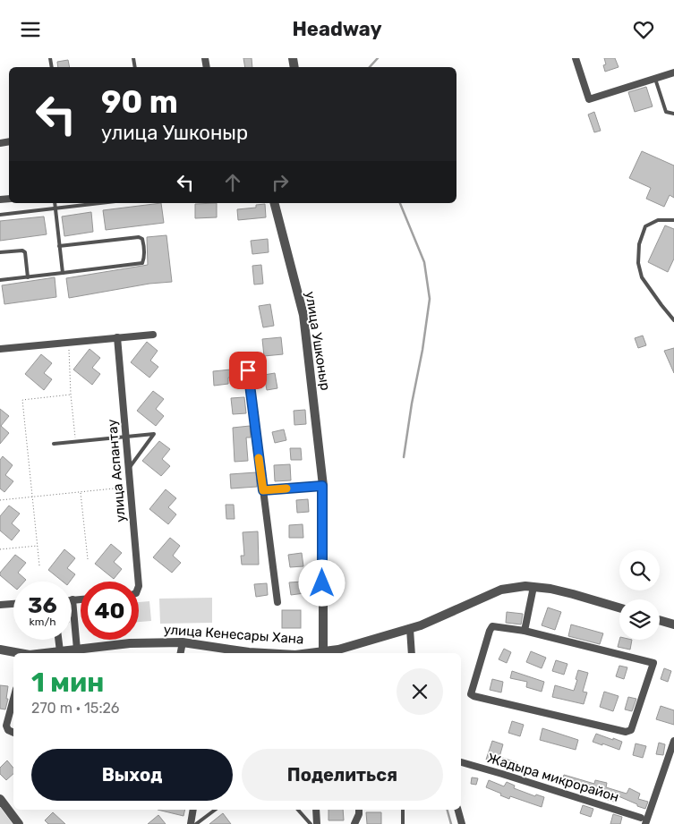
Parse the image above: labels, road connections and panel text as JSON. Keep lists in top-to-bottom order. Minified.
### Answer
{"streets":{"street":["улица Ушконыр","улица Аспантау","улица Кенесары Хана","Жадыра микрорайон"]},"crossings":[["улица Ушконыр","улица Кенесары Хана"]],"page":{"header":"Headway","turn":["90 m","улица Ушконыр"],"speed":"36 km/h","limit":"40","heading":["1 мин","270 m · 15:26"],"buttons":["Выход","Поделиться"]}}
